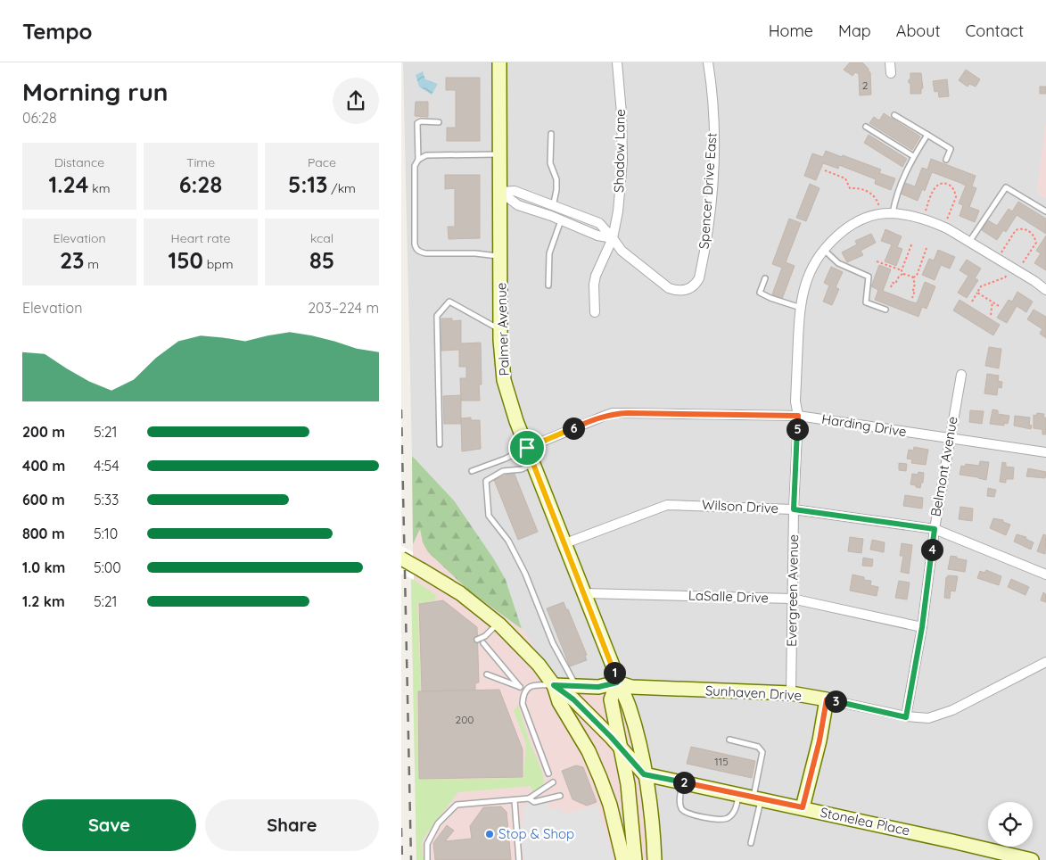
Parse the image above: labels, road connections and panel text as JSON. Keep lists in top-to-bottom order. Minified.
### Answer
{"streets":{"street":["Shadow Lane","Spencer Drive East","Palmer Avenue","Harding Drive","Belmont Avenue","Wilson Drive","Evergreen Avenue","LaSalle Drive","Sunhaven Drive","Stonelea Place"]},"crossings":[["Shadow Lane","Spencer Drive East"],["Palmer Avenue","Harding Drive"],["Palmer Avenue","Wilson Drive"],["Palmer Avenue","LaSalle Drive"],["Palmer Avenue","Sunhaven Drive"],["Palmer Avenue","Stonelea Place"],["Harding Drive","Belmont Avenue"],["Harding Drive","Evergreen Avenue"],["Belmont Avenue","Wilson Drive"],["Belmont Avenue","LaSalle Drive"],["Belmont Avenue","Sunhaven Drive"],["Wilson Drive","Evergreen Avenue"],["Evergreen Avenue","LaSalle Drive"],["Evergreen Avenue","Sunhaven Drive"]],"places":["Stop & Shop"],"house_numbers":["2","200","115"],"page":{"header":"Tempo","nav":["Home","Map","About","Contact"],"heading":["Morning run","06:28"],"stats":[["Distance","1.24 km"],["Time","6:28"],["Pace","5:13 /km"],["Elevation","23 m"],["Heart rate","150 bpm"],["kcal","85"]],"chart":["Elevation","203–224 m"],"list":[{"name":"200 m","note":"5:21"},{"name":"400 m","note":"4:54"},{"name":"600 m","note":"5:33"},{"name":"800 m","note":"5:10"},{"name":"1.0 km","note":"5:00"},{"name":"1.2 km","note":"5:21"}],"pins":["6","5","4","1","3","2"],"buttons":["Save","Share"]}}
